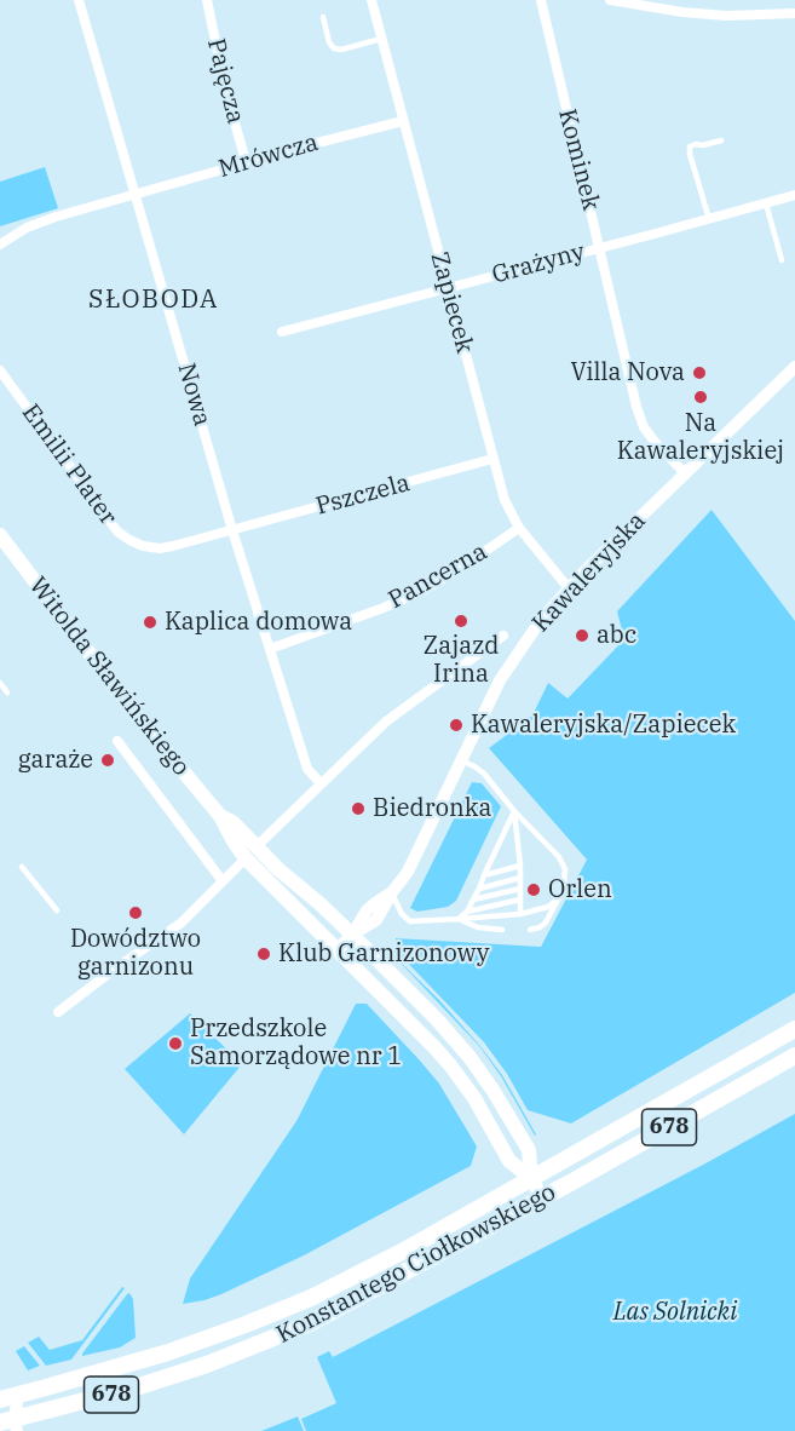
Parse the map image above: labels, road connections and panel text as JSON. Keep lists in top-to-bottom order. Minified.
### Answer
{"streets":{"main road":["Witolda Sławińskiego","678","Konstantego Ciołkowskiego"],"street":["Pajęcza","Mrówcza","Kominek","Grażyny","Zapiecek","Nowa","Emilii Plater","Pszczela","Kawaleryjska","Pancerna"]},"crossings":[["Pajęcza","Mrówcza"],["Mrówcza","Zapiecek"],["Mrówcza","Nowa"],["Kominek","Grażyny"],["Kominek","Kawaleryjska"],["Grażyny","Zapiecek"],["Zapiecek","Pszczela"],["Zapiecek","Kawaleryjska"],["Zapiecek","Pancerna"],["Nowa","Emilii Plater"],["Nowa","Pszczela"],["Nowa","Kawaleryjska"],["Nowa","Pancerna"],["Emilii Plater","Pszczela"],["Kawaleryjska","Witolda Sławińskiego"],["Witolda Sławińskiego","Konstantego Ciołkowskiego"],["678","Konstantego Ciołkowskiego"]],"districts":["SŁOBODA"],"parks":["Las Solnicki"],"places":["Villa Nova","Na Kawaleryjskiej","Zajazd Irina","Kaplica domowa","abc","Kawaleryjska/Zapiecek","garaże","Biedronka","Orlen","Dowództwo garnizonu","Klub Garnizonowy","Przedszkole Samorządowe nr 1"]}
